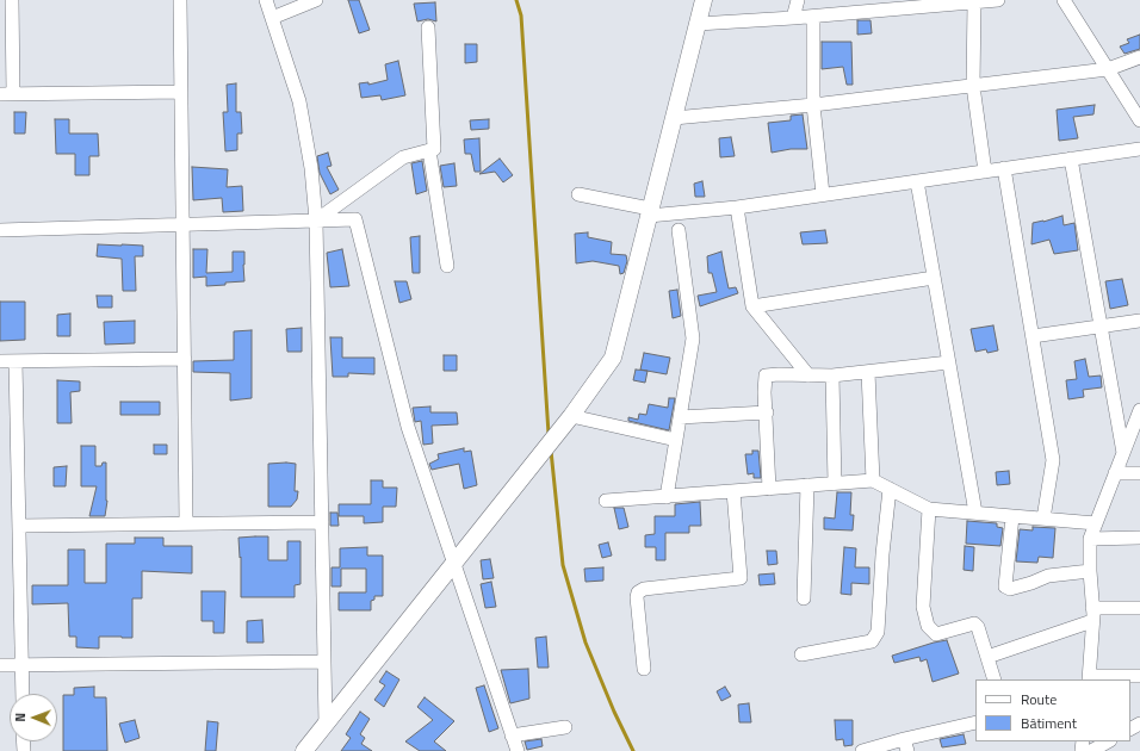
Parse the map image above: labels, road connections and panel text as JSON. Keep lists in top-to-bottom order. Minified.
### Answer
{"legend":["Route","Bâtiment"],"north":"left"}
